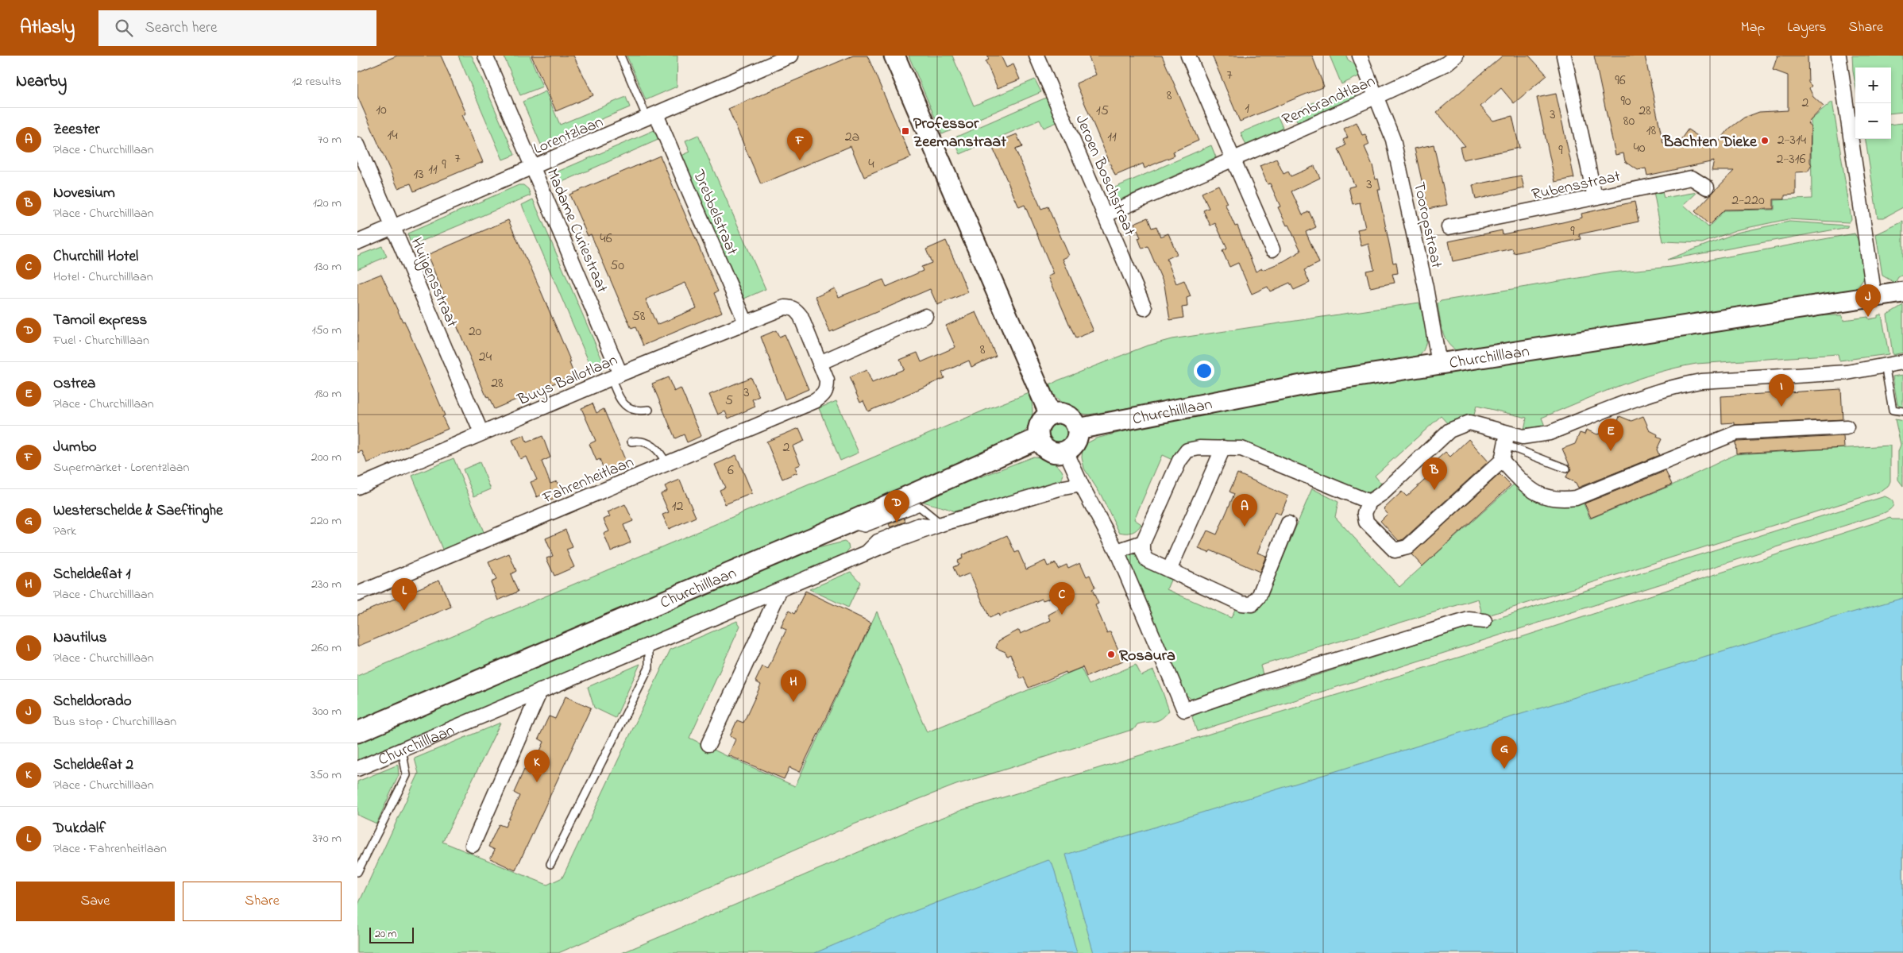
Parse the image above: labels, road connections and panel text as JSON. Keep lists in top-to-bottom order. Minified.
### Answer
{"streets":{"main road":["Churchilllaan"],"street":["Rembrandtlaan","Lorentzlaan","Jeroen Boschstraat","Rubensstraat","Drebbelstraat","Tooropstraat","Madame Curiestraat","Huijgensstraat","Buys Ballotlaan","Fahrenheitlaan"]},"crossings":[["Rembrandtlaan","Jeroen Boschstraat"],["Rembrandtlaan","Tooropstraat"],["Lorentzlaan","Drebbelstraat"],["Lorentzlaan","Madame Curiestraat"],["Lorentzlaan","Huijgensstraat"],["Drebbelstraat","Buys Ballotlaan"],["Tooropstraat","Churchilllaan"],["Madame Curiestraat","Buys Ballotlaan"],["Huijgensstraat","Buys Ballotlaan"],["Buys Ballotlaan","Fahrenheitlaan"]],"places":{"transit":["Professor Zeemanstraat"],"other":["Bachten Dieke","Rosaura"]},"house_numbers":["7","96","8","90","2","1","10","15","28","3","80","18","14","2a","11","2-314","40","9","7","2-316","4","9","11","13","3","2-220","9","46","50","58","20","8","24","28","3","5","2","6","12"],"scale_bar":"20 m","page":{"header":"Atlasly","search":"Search here","nav":["Map","Layers","Share"],"heading":["Nearby","12 results"],"map_buttons":["+","−"],"list":[{"mark":"A","name":"Zeester","note":"Place · Churchilllaan","value":"70 m"},{"mark":"B","name":"Novesium","note":"Place · Churchilllaan","value":"120 m"},{"mark":"C","name":"Churchill Hotel","note":"Hotel · Churchilllaan","value":"130 m"},{"mark":"D","name":"Tamoil express","note":"Fuel · Churchilllaan","value":"150 m"},{"mark":"E","name":"Ostrea","note":"Place · Churchilllaan","value":"180 m"},{"mark":"F","name":"Jumbo","note":"Supermarket · Lorentzlaan","value":"200 m"},{"mark":"G","name":"Westerschelde & Saeftinghe","note":"Park","value":"220 m"},{"mark":"H","name":"Scheldeflat 1","note":"Place · Churchilllaan","value":"230 m"},{"mark":"I","name":"Nautilus","note":"Place · Churchilllaan","value":"260 m"},{"mark":"J","name":"Scheldorado","note":"Bus stop · Churchilllaan","value":"300 m"},{"mark":"K","name":"Scheldeflat 2","note":"Place · Churchilllaan","value":"350 m"},{"mark":"L","name":"Dukdalf","note":"Place · Fahrenheitlaan","value":"370 m"}],"pins":["F","J","I","E","B","D","A","L","C","H","G","K"],"buttons":["Save","Share"],"scale":"20 m"}}
